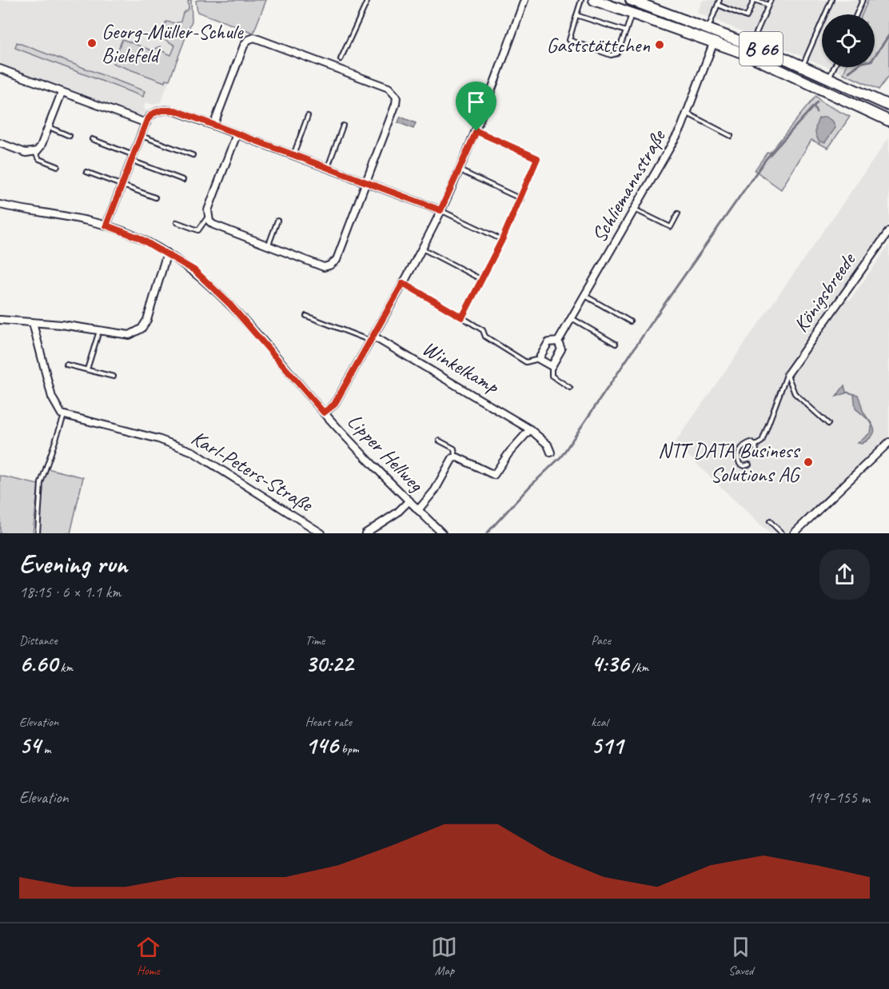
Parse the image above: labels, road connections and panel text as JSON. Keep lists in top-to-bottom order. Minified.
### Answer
{"streets":{"main road":["B 66"],"street":["Schliemannstraße","Königsbreede","Winkelkamp","Lipper Hellweg","Karl-Peters-Straße"]},"crossings":[["B 66","Schliemannstraße"]],"places":["Georg-Müller-Schule Bielefeld","Gaststättchen","NTT DATA Business Solutions AG"],"page":{"heading":["Evening run","18:15 · 6 × 1.1 km"],"stats":[["Distance","6.60 km"],["Time","30:22"],["Pace","4:36 /km"],["Elevation","54 m"],["Heart rate","146 bpm"],["kcal","511"]],"chart":["Elevation","149–155 m"],"tabs":["Home","Map","Saved"]}}
